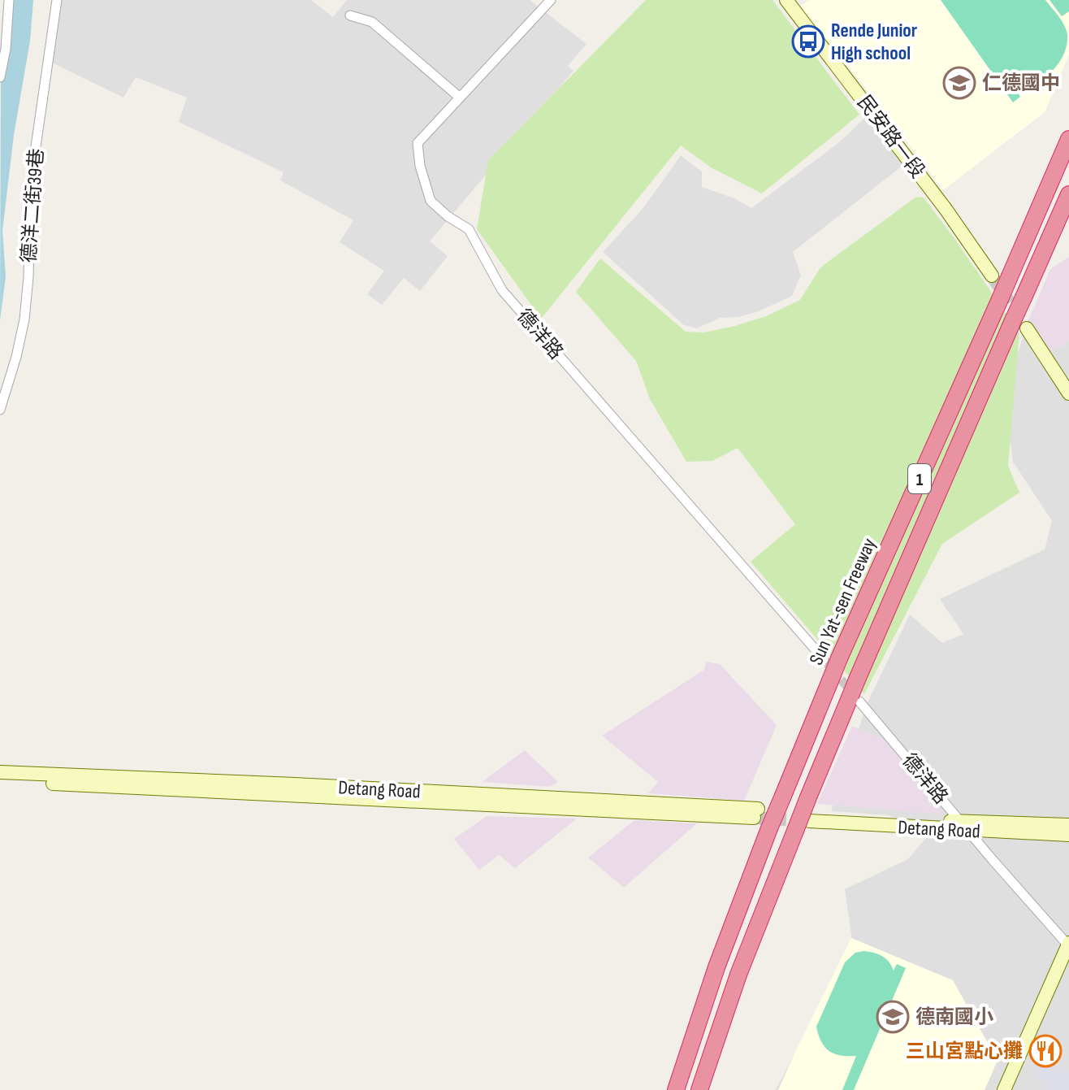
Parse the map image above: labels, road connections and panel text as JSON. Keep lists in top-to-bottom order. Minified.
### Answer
{"streets":{"highway":["1","Sun Yat-sen Freeway"],"street":["民安路一段","德洋二街39巷","德洋路","Detang Road"]},"crossings":[["德洋路","1"],["德洋路","Sun Yat-sen Freeway"],["德洋路","Detang Road"],["1","Detang Road"]],"places":{"bus stop":["Rende Junior High school"],"school or university":["仁德國中","德南國小"],"restaurant":["三山宮點心攤"]}}
